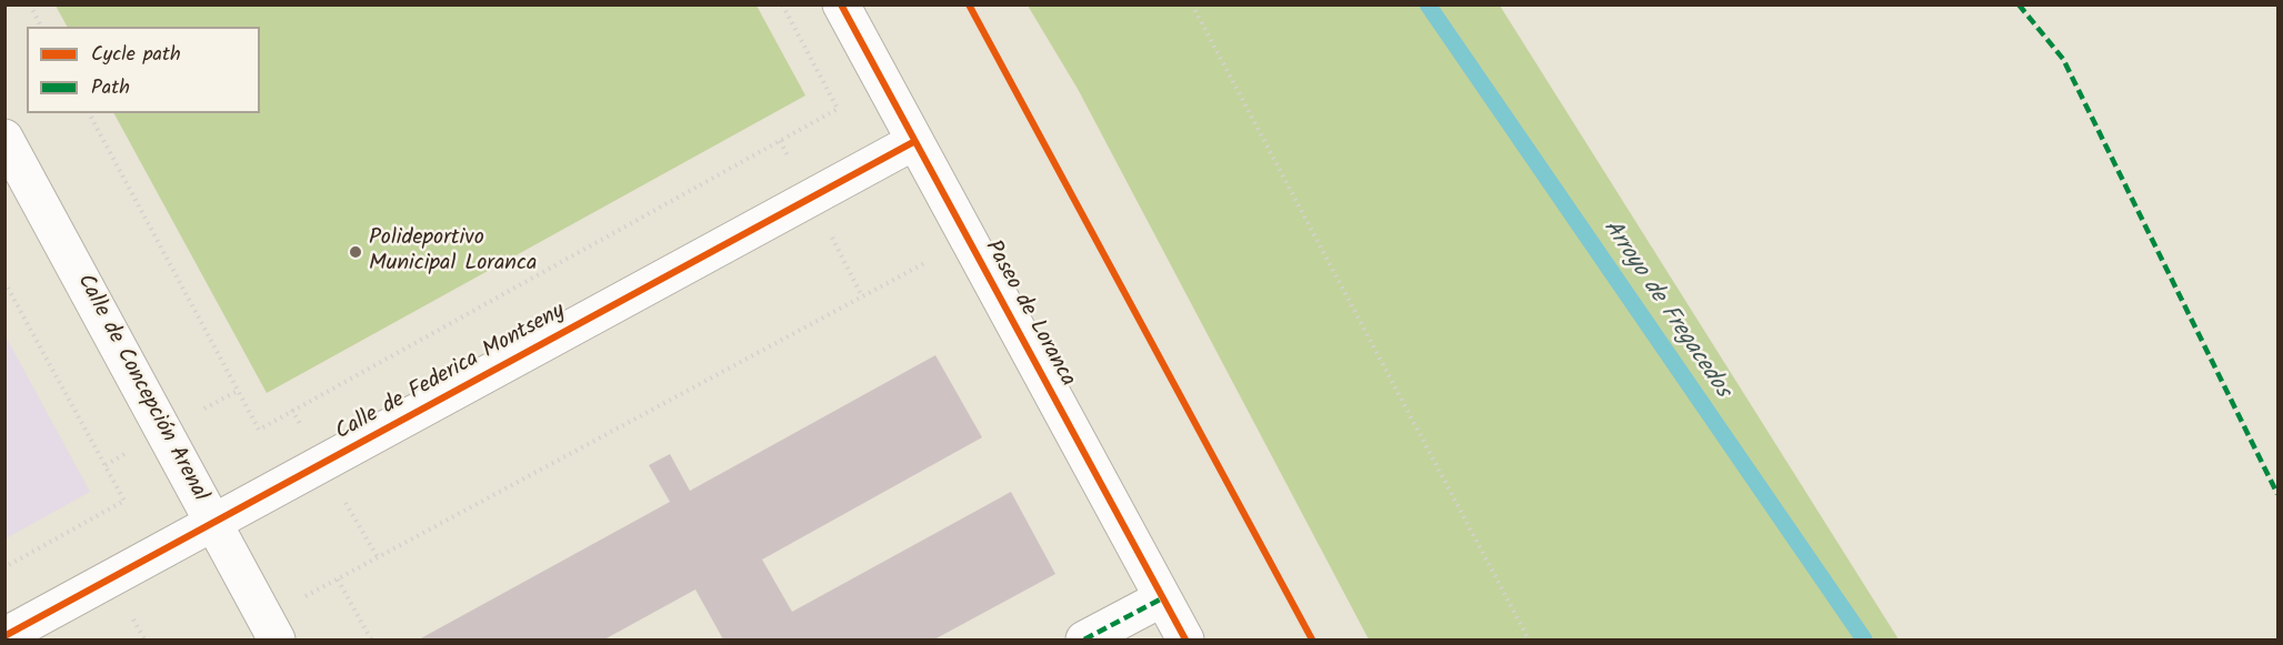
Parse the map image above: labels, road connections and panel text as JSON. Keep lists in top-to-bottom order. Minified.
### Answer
{"streets":{"street":["Paseo de Loranca","Calle de Federica Montseny","Calle de Concepción Arenal"]},"crossings":[["Paseo de Loranca","Calle de Federica Montseny"],["Calle de Federica Montseny","Calle de Concepción Arenal"]],"water":["Arroyo de Fregacedos"],"places":["Polideportivo Municipal Loranca"],"legend":["Cycle path","Path"]}
